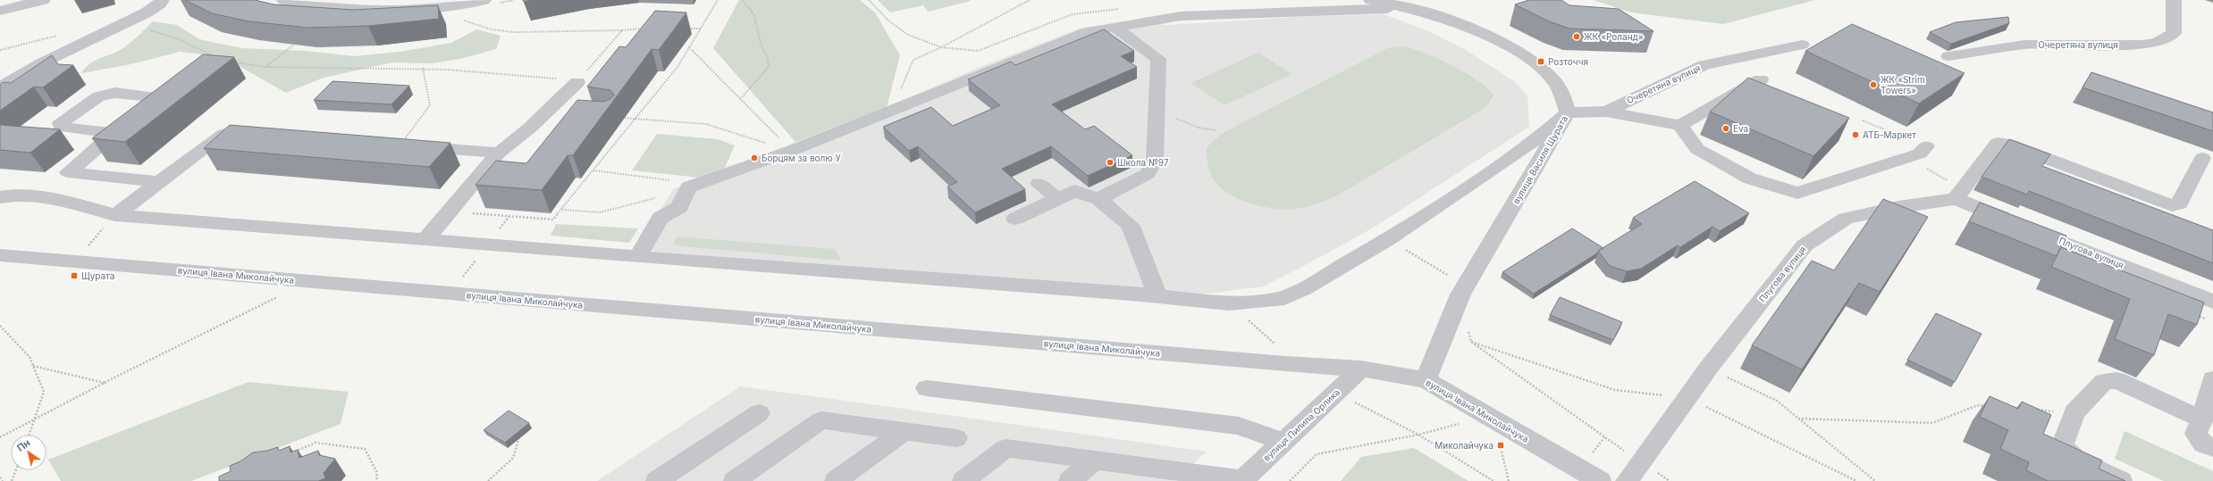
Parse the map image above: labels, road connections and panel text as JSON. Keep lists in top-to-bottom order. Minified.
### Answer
{"streets":{"street":["Очеретяна вулиця","вулиця Василя Щурата","Плугова вулиця","вулиця Івана Миколайчука","вулиця Пилипа Орлика"]},"crossings":[["Очеретяна вулиця","вулиця Василя Щурата"],["вулиця Василя Щурата","вулиця Івана Миколайчука"],["вулиця Івана Миколайчука","вулиця Пилипа Орлика"]],"places":{"other":["ЖК «Роланд»","ЖК «Strim Towers»","Eva","АТБ-Маркет","Борцям за волю У","Школа №97"],"transit":["Розточчя","Щурата","Миколайчука"]},"north":"top left"}
